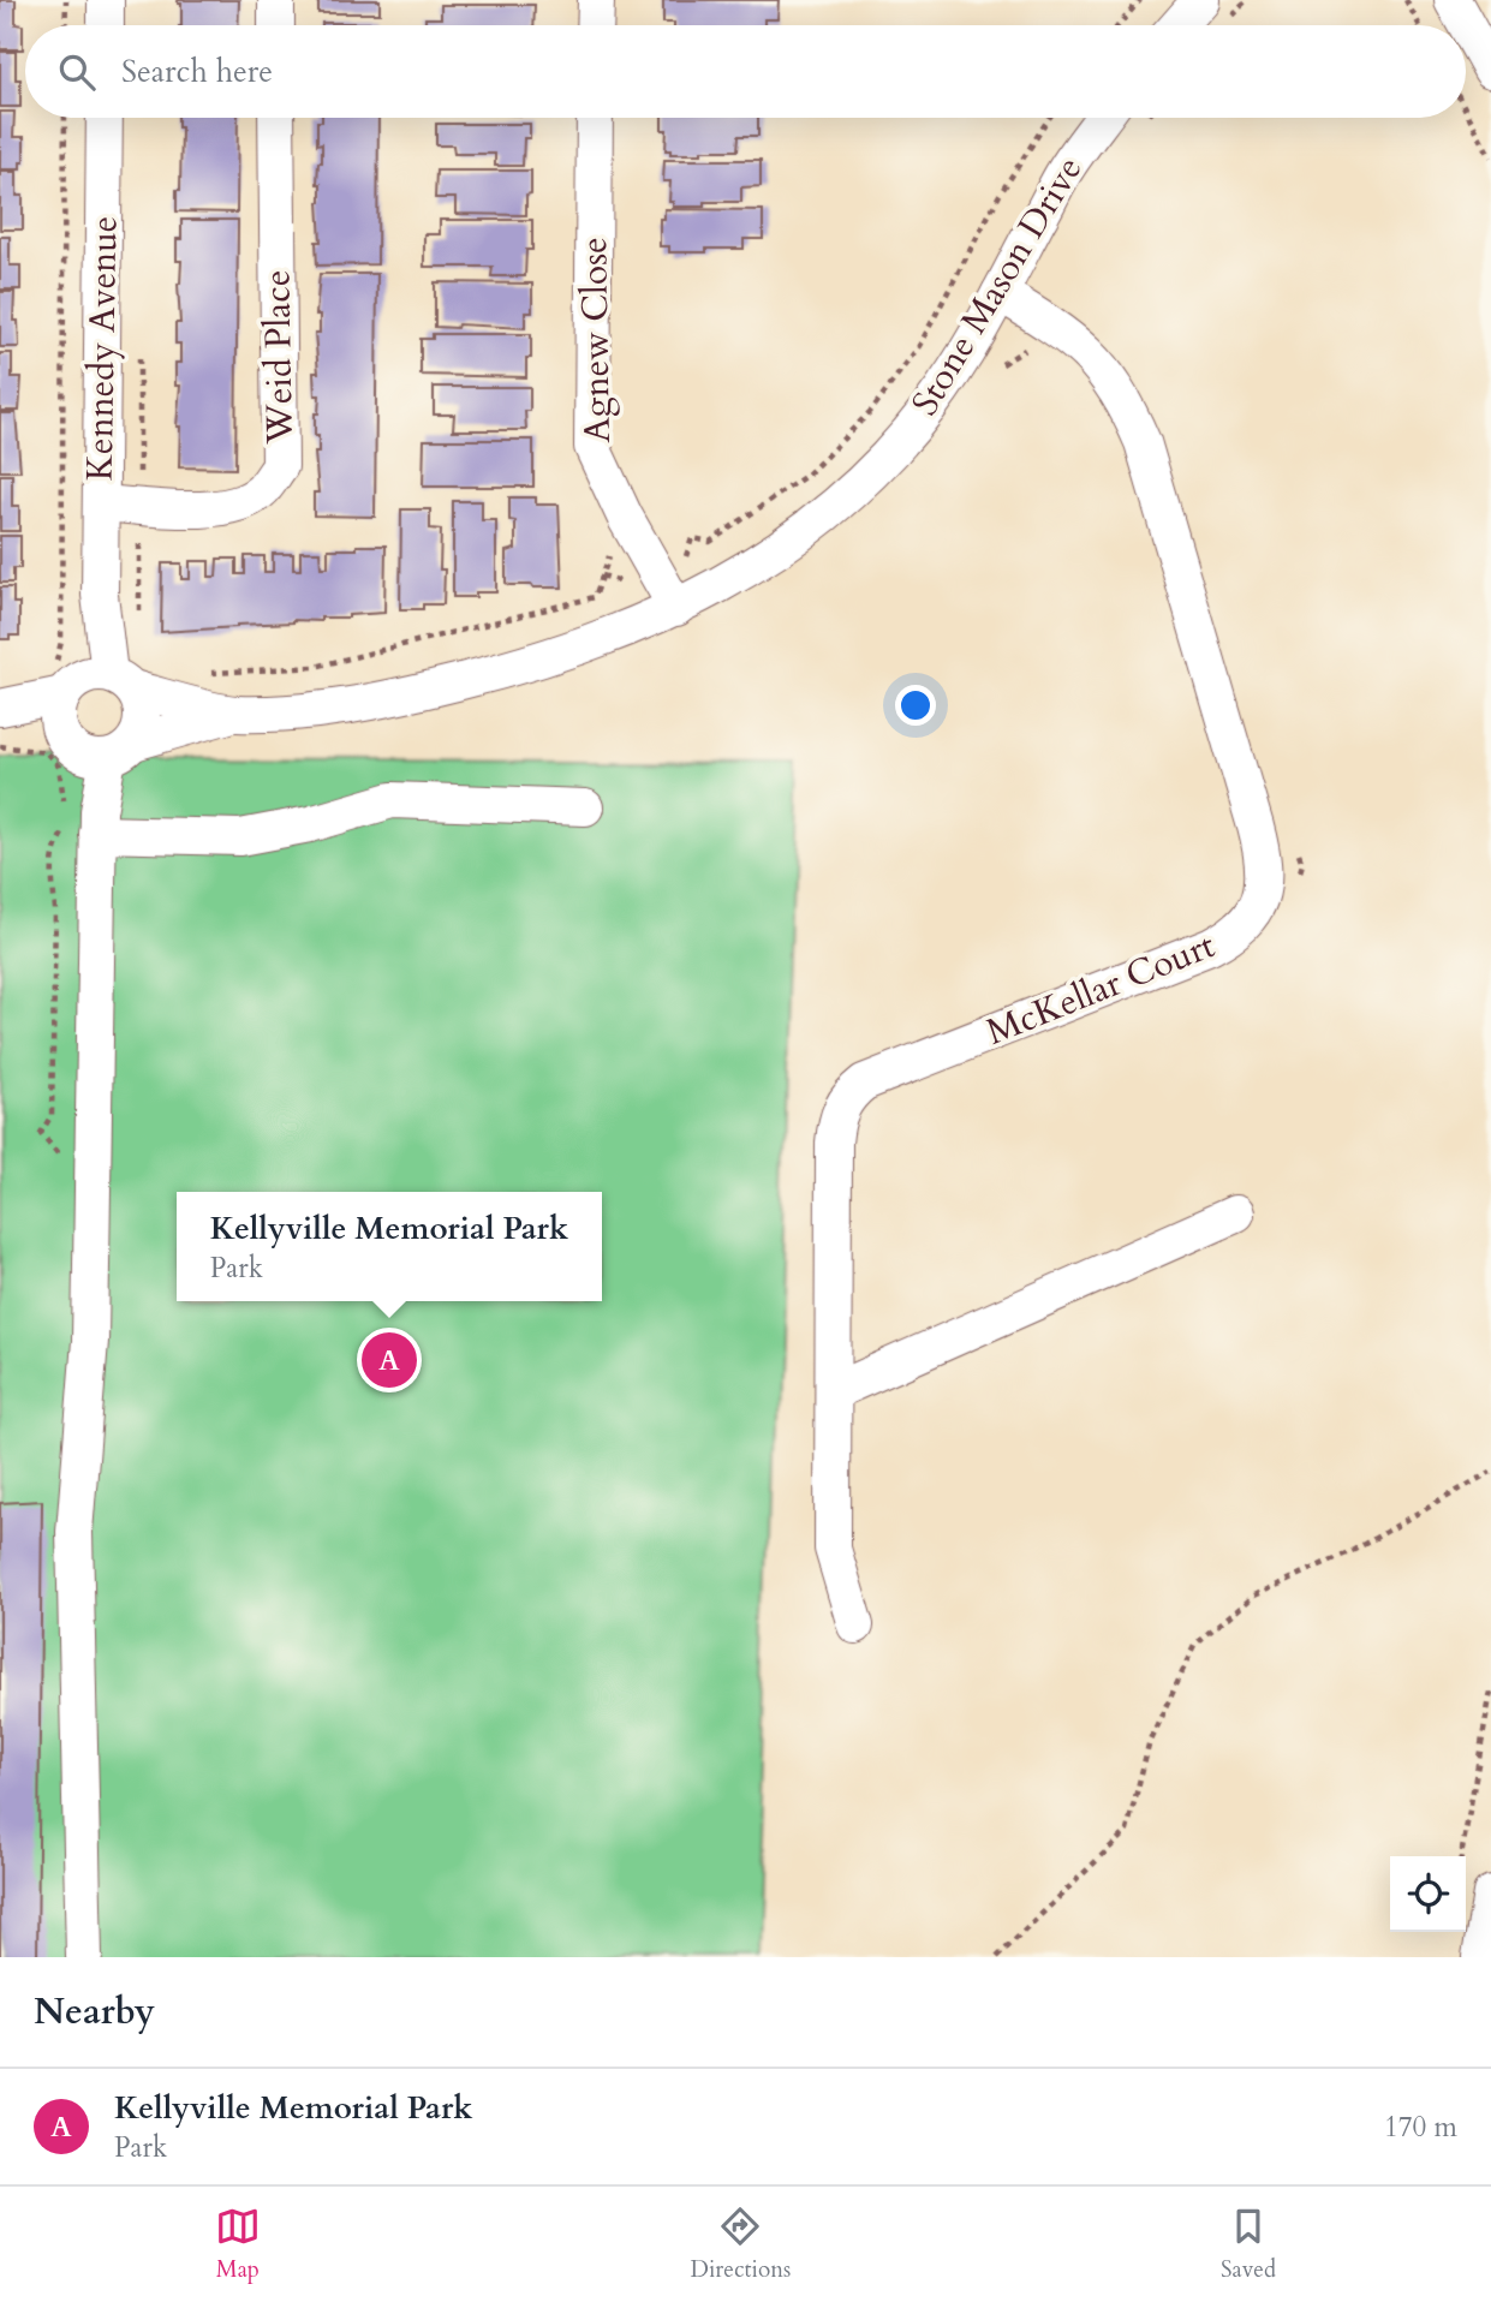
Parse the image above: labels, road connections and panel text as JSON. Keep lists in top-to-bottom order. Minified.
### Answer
{"streets":{"street":["Stone Mason Drive","Agnew Close","Kennedy Avenue","Weid Place","McKellar Court"]},"crossings":[["Stone Mason Drive","Agnew Close"],["Stone Mason Drive","Kennedy Avenue"],["Stone Mason Drive","McKellar Court"],["Kennedy Avenue","Weid Place"]],"page":{"search":"Search here","popup":["Kellyville Memorial Park","Park"],"pins":"A","heading":"Nearby","list":[{"mark":"A","name":"Kellyville Memorial Park","note":"Park","value":"170 m"}],"nav":["Map","Directions","Saved"]}}
